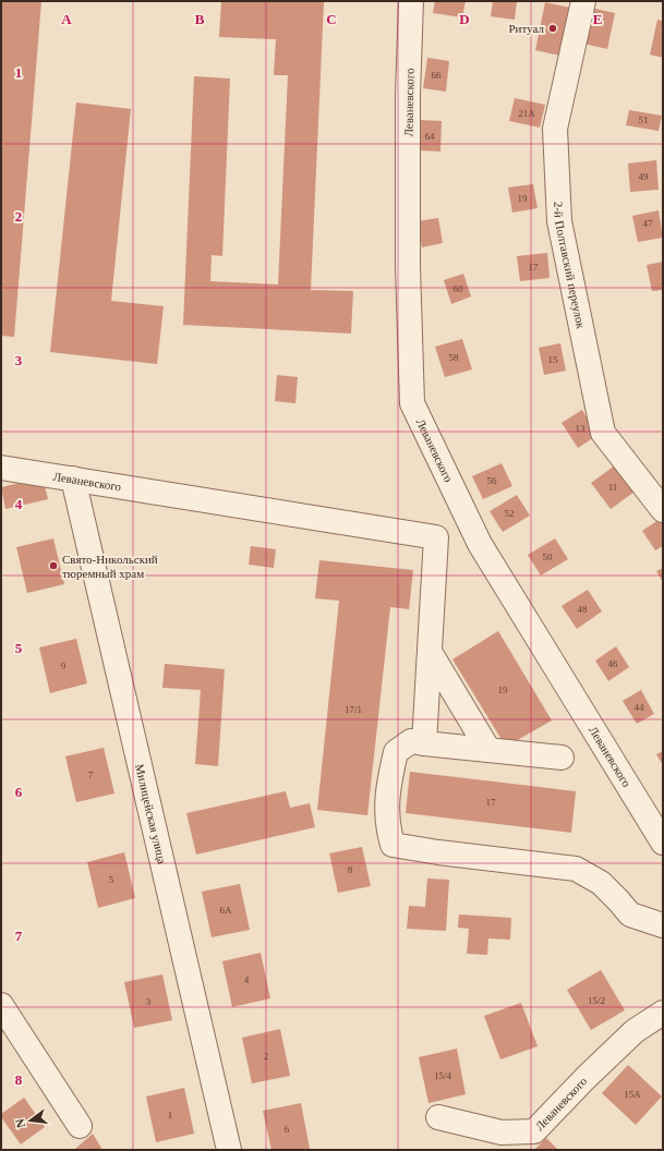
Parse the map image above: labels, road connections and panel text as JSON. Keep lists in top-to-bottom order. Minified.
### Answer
{"streets":{"street":["Леваневского","2-й Полтавский переулок","Милицейская улица"]},"crossings":[["Леваневского","Милицейская улица"]],"places":["Ритуал","Свято-Никольский тюремный храм"],"house_numbers":["66","21А","51","64","49","19","47","17","60","58","15","13","56","11","52","50","48","46","9","19","44","17/1","7","17","8","5","6А","4","15/2","3","2","15/4","15А","1","6"],"north":"left","grid":{"columns":["A","B","C","D","E"],"rows":["1","2","3","4","5","6","7","8"]}}
